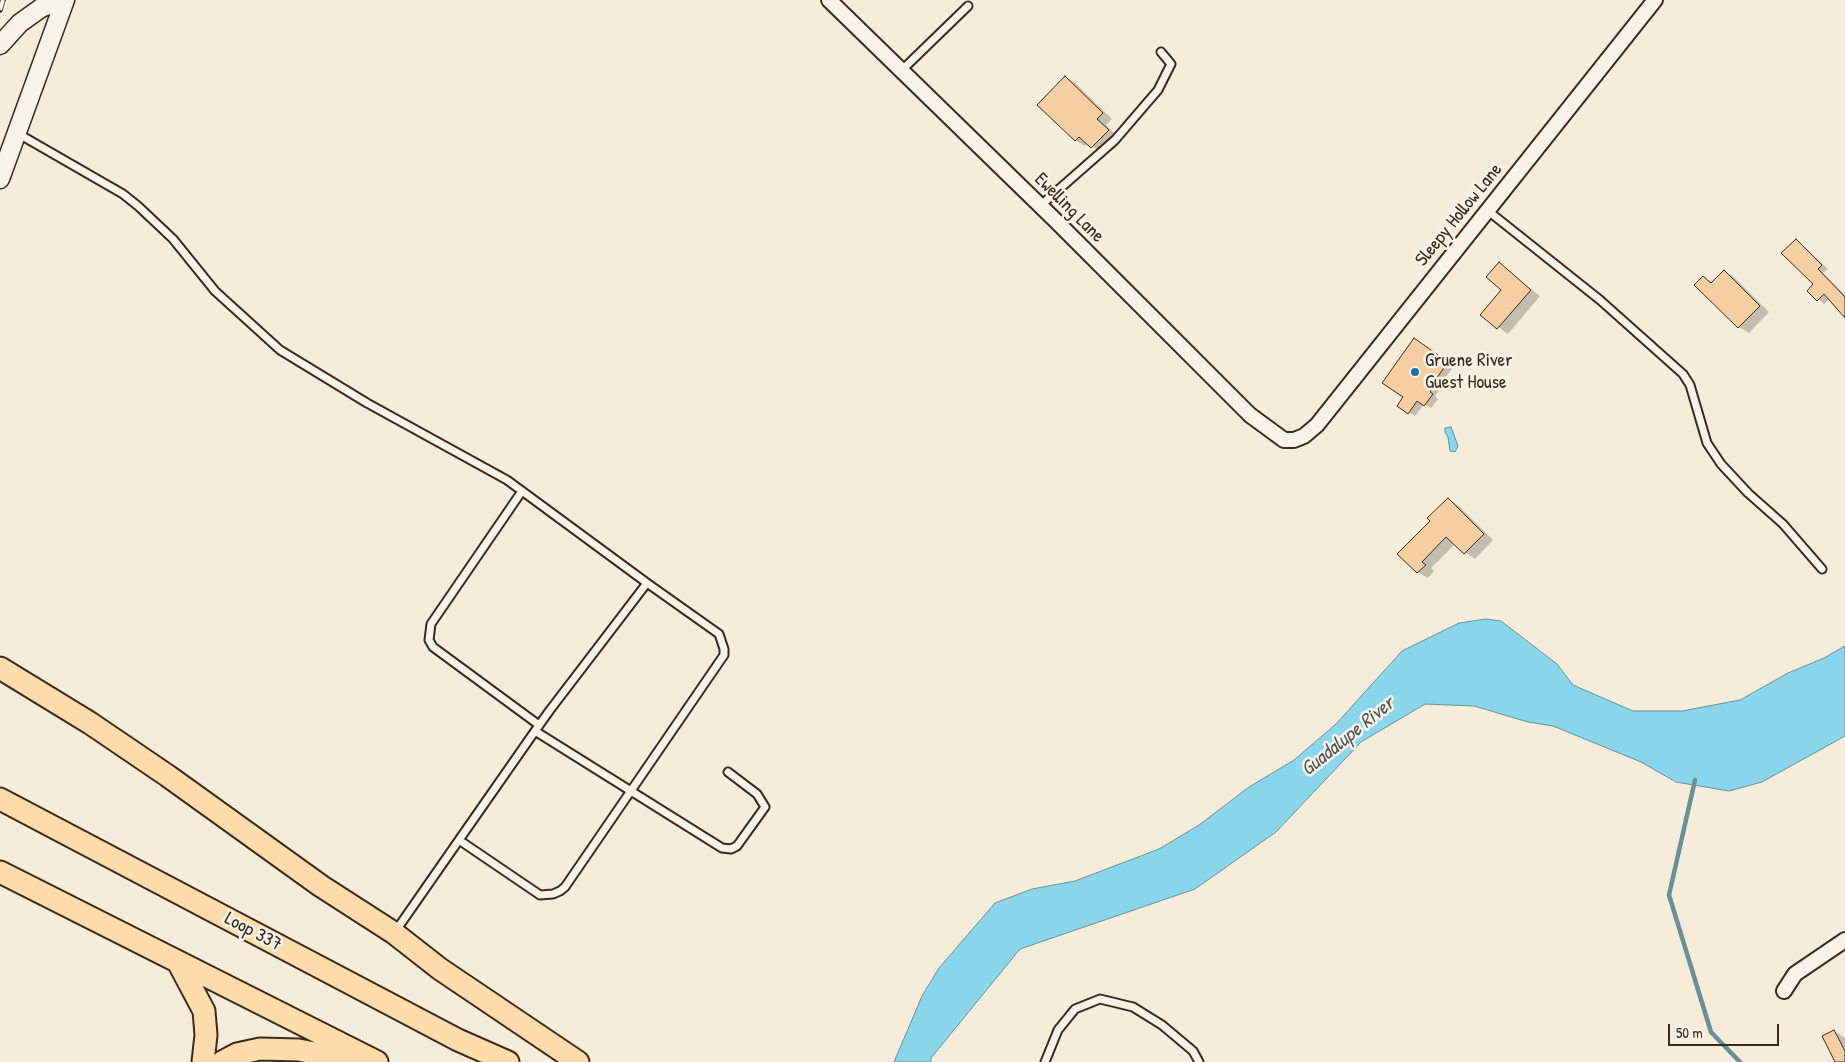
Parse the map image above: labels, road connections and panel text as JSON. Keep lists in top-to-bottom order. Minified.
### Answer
{"streets":{"main road":["Loop 337"],"street":["Ewelling Lane","Sleepy Hollow Lane"]},"crossings":[["Ewelling Lane","Sleepy Hollow Lane"]],"water":["Guadalupe River"],"places":["Gruene River Guest House"],"scale_bar":"50 m"}
